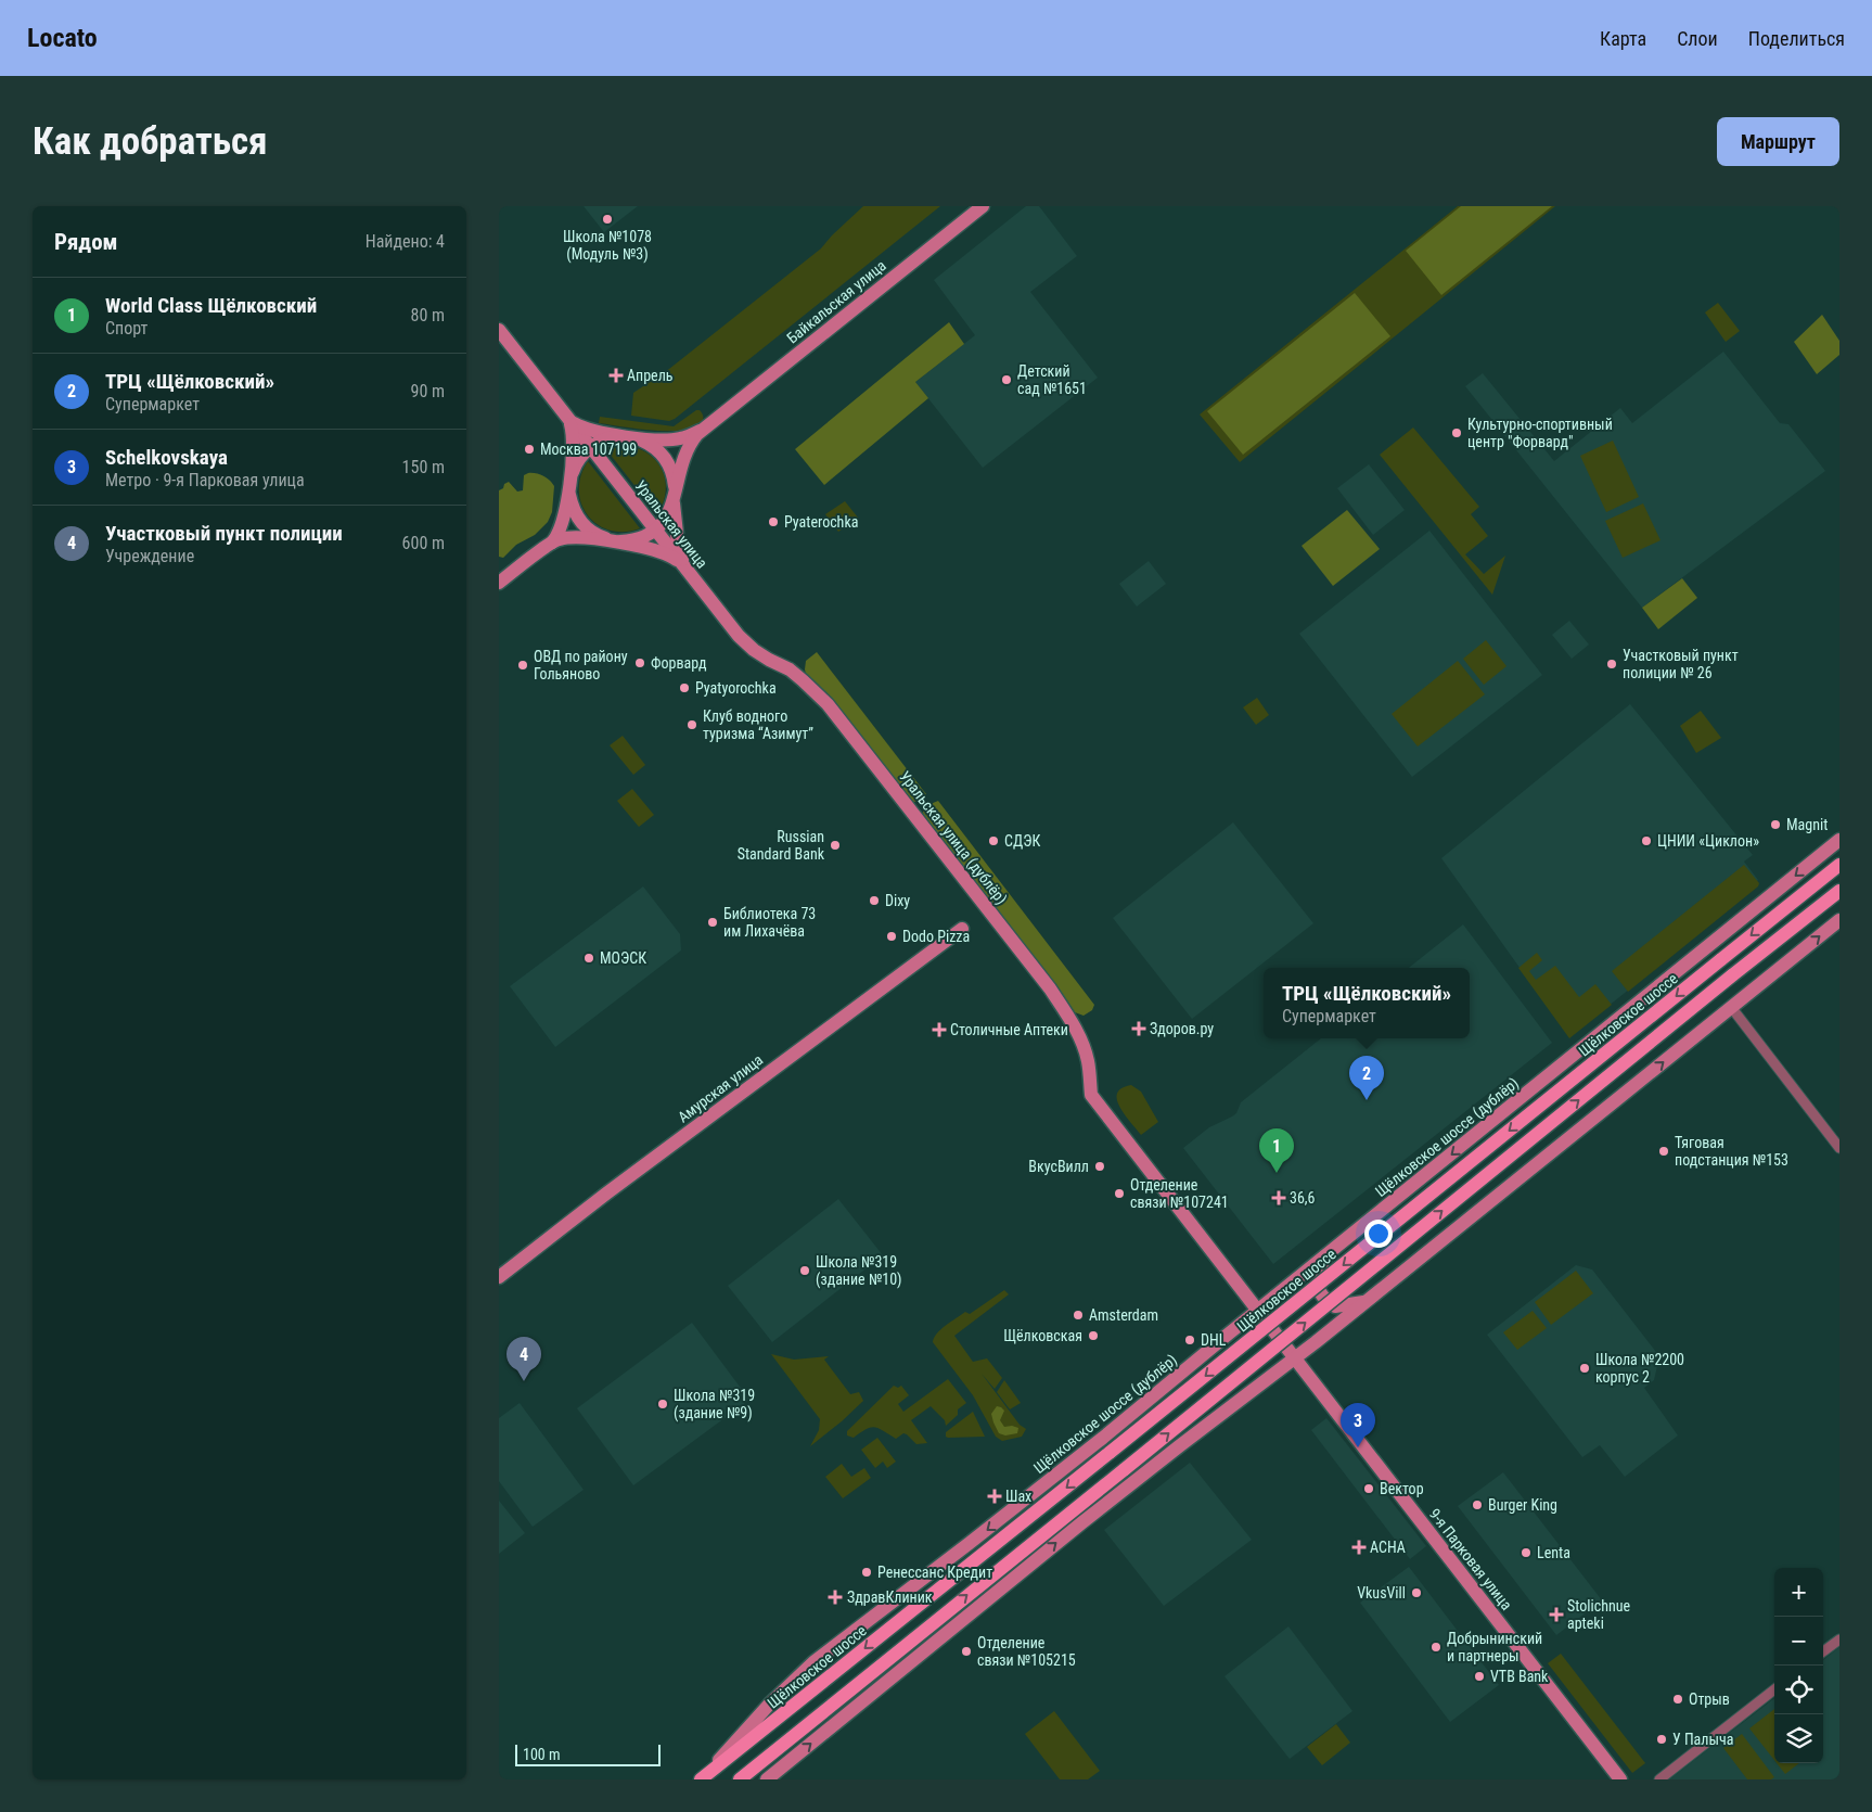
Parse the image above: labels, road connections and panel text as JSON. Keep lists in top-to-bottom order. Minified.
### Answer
{"streets":{"main road":["Байкальская улица","Уральская улица","Уральская улица (дублёр)","Щёлковское шоссе","Амурская улица","Щёлковское шоссе (дублёр)","9-я Парковая улица"]},"crossings":[["Уральская улица","Уральская улица (дублёр)"],["Уральская улица (дублёр)","Щёлковское шоссе (дублёр)"],["Щёлковское шоссе","Щёлковское шоссе (дублёр)"]],"places":{"other":["Школа №1078 (Модуль №3)","Детский сад №1651","Культурно-спортивный центр \"Форвард\"","Москва 107199","Pyaterochka","Форвард","Участковый пункт полиции № 26","ОВД по району Гольяново","Pyatyorochka","Клуб водного туризма “Азимут”","Magnit","СДЭК","ЦНИИ «Циклон»","Russian Standard Bank","Dixy","Библиотека 73 им Лихачёва","Dodo Pizza","МОЭСК","Тяговая подстанция №153","ВкусВилл","Отделение связи №107241","Школа №319 (здание №10)","Amsterdam","Щёлковская","DHL","Школа №2200 корпус 2","Школа №319 (здание №9)","Вектор","Burger King","Lenta","Ренессанс Кредит","VkusVill","Добрынинский и партнеры","Отделение связи №105215","VTB Bank","Отрыв","У Палыча"],"health":["Апрель","Здоров.ру","Столичные Аптеки","36,6","Шах","АСНА","ЗдравКлиник","Stolichnue apteki"]},"scale_bar":"100 m","page":{"header":"Locato","nav":["Карта","Слои","Поделиться"],"buttons":"Маршрут","title":"Как добраться","heading":["Рядом","Найдено: 4"],"list":[{"mark":"1","name":"World Class Щёлковский","note":"Спорт","value":"80 m"},{"mark":"2","name":"ТРЦ «Щёлковский»","note":"Супермаркет","value":"90 m"},{"mark":"3","name":"Schelkovskaya","note":"Метро · 9-я Парковая улица","value":"150 m"},{"mark":"4","name":"Участковый пункт полиции","note":"Учреждение","value":"600 m"}],"popup":["ТРЦ «Щёлковский»","Супермаркет"],"pins":["2","1","4","3"],"map_buttons":["+","−"],"scale":"100 m"}}
